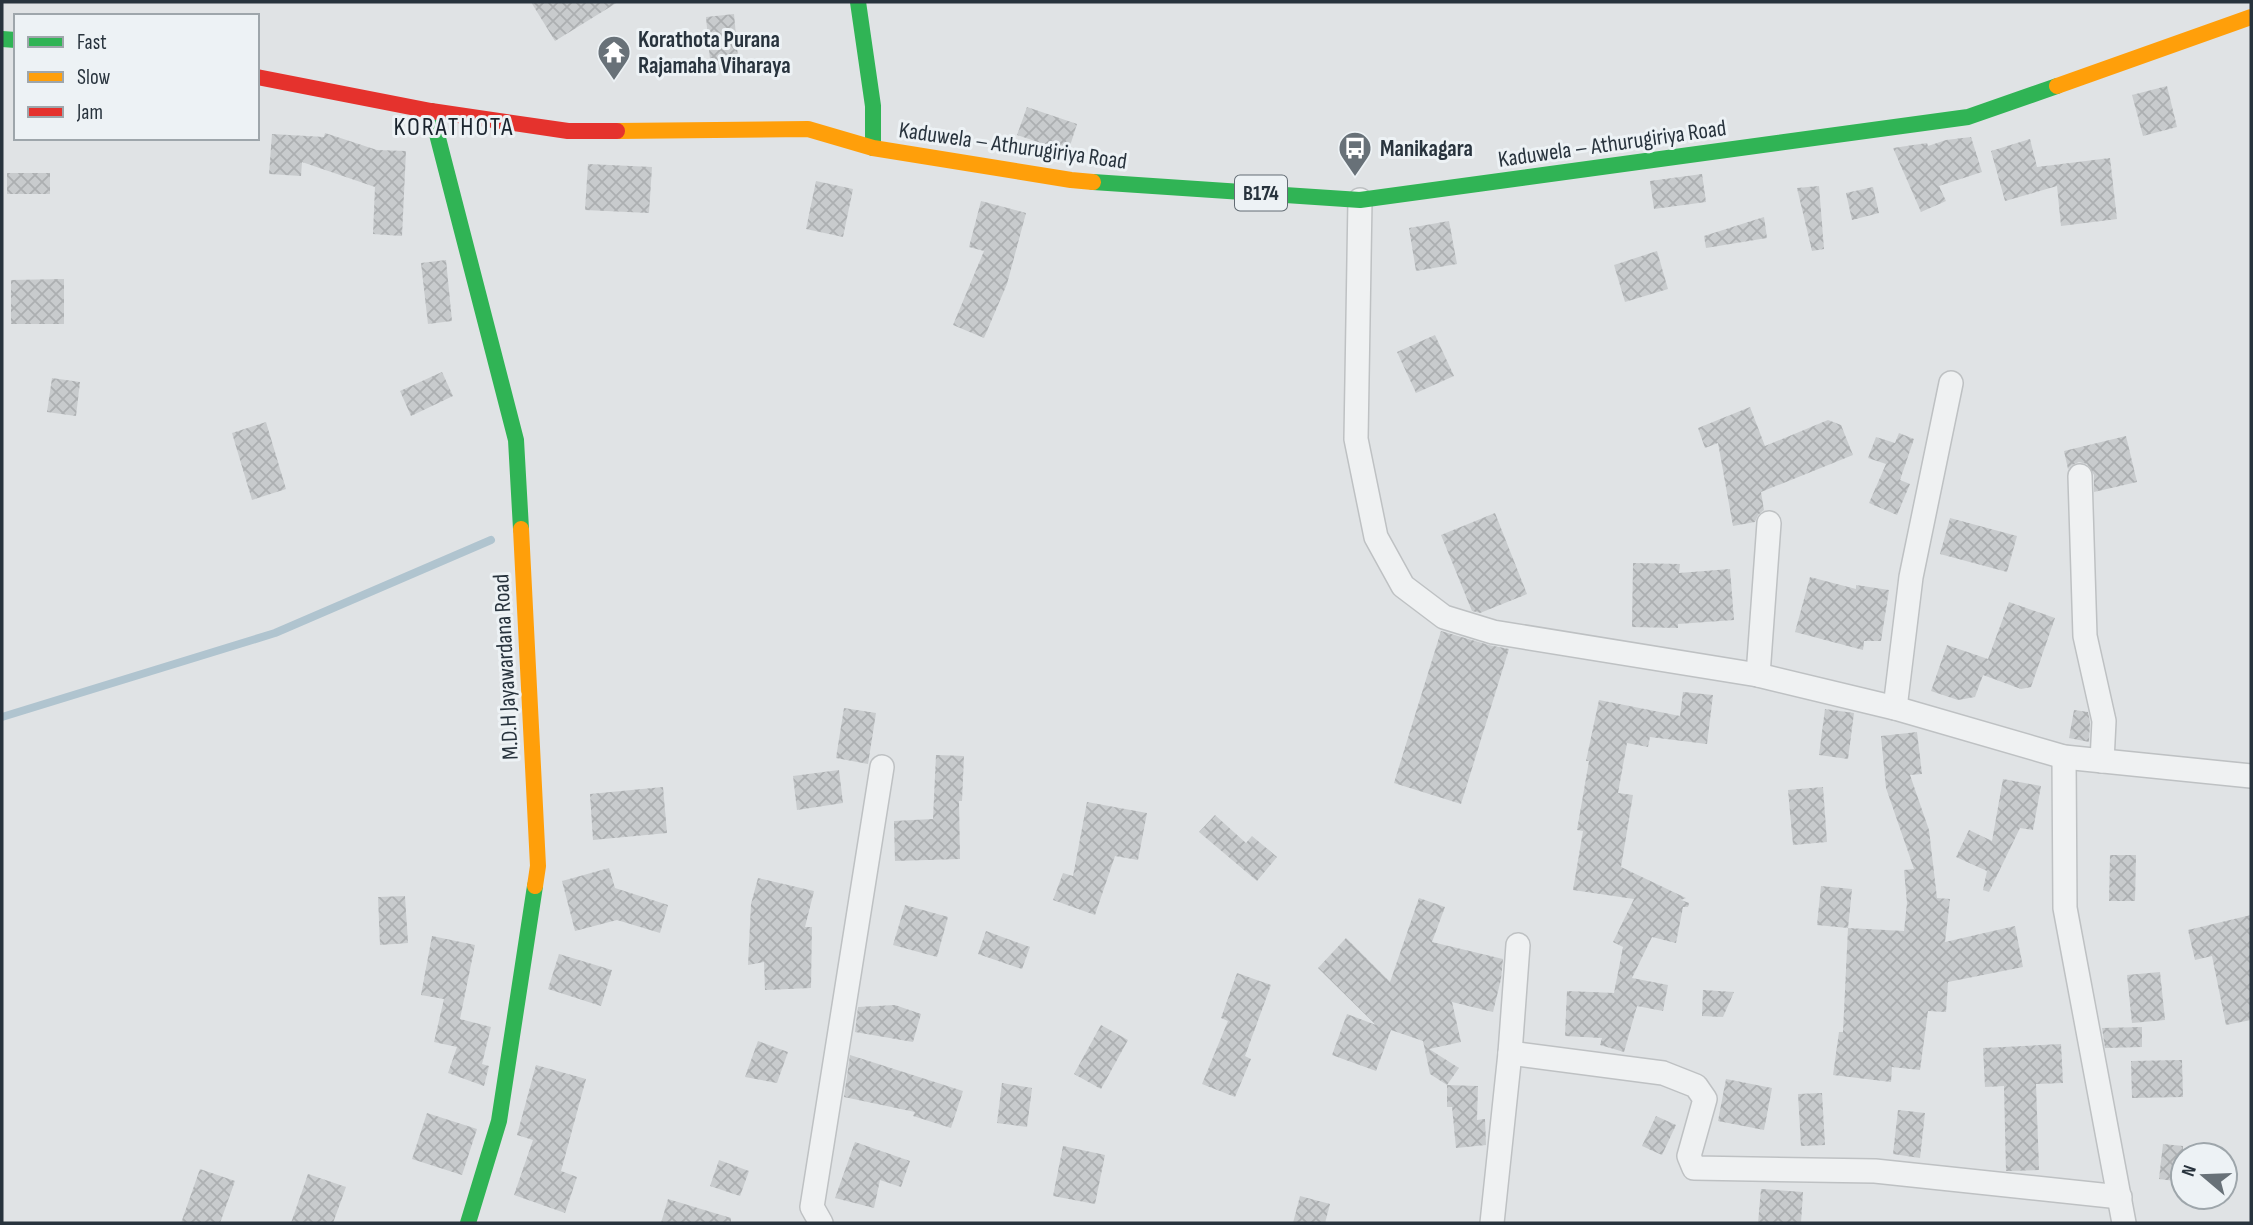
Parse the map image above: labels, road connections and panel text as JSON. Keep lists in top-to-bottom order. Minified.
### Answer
{"streets":{"main road":["Kaduwela – Athurugiriya Road","B174","M.D.H Jayawardana Road"]},"crossings":[["Kaduwela – Athurugiriya Road","M.D.H Jayawardana Road"]],"districts":["KORATHOTA"],"places":{"temple":["Korathota Purana Rajamaha Viharaya"],"bus stop":["Manikagara"]},"legend":["Fast","Slow","Jam"],"north":"left"}
